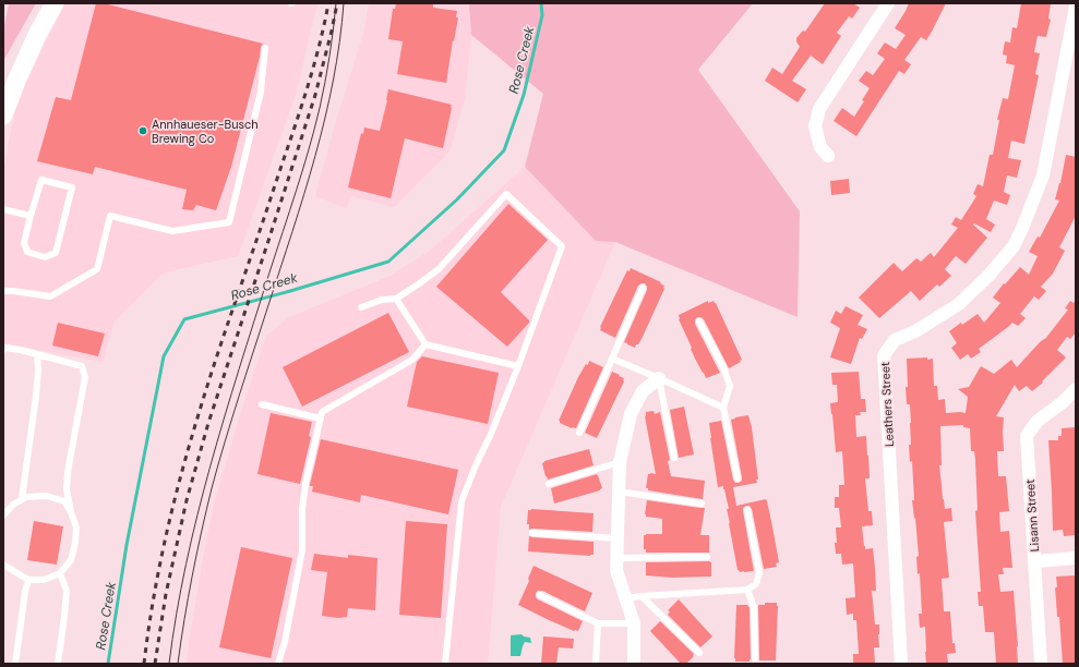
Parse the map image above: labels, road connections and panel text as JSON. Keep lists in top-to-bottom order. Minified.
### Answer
{"streets":{"street":["Leathers Street","Lisann Street"]},"water":["Rose Creek"],"places":["Annhaueser-Busch Brewing Co"]}
